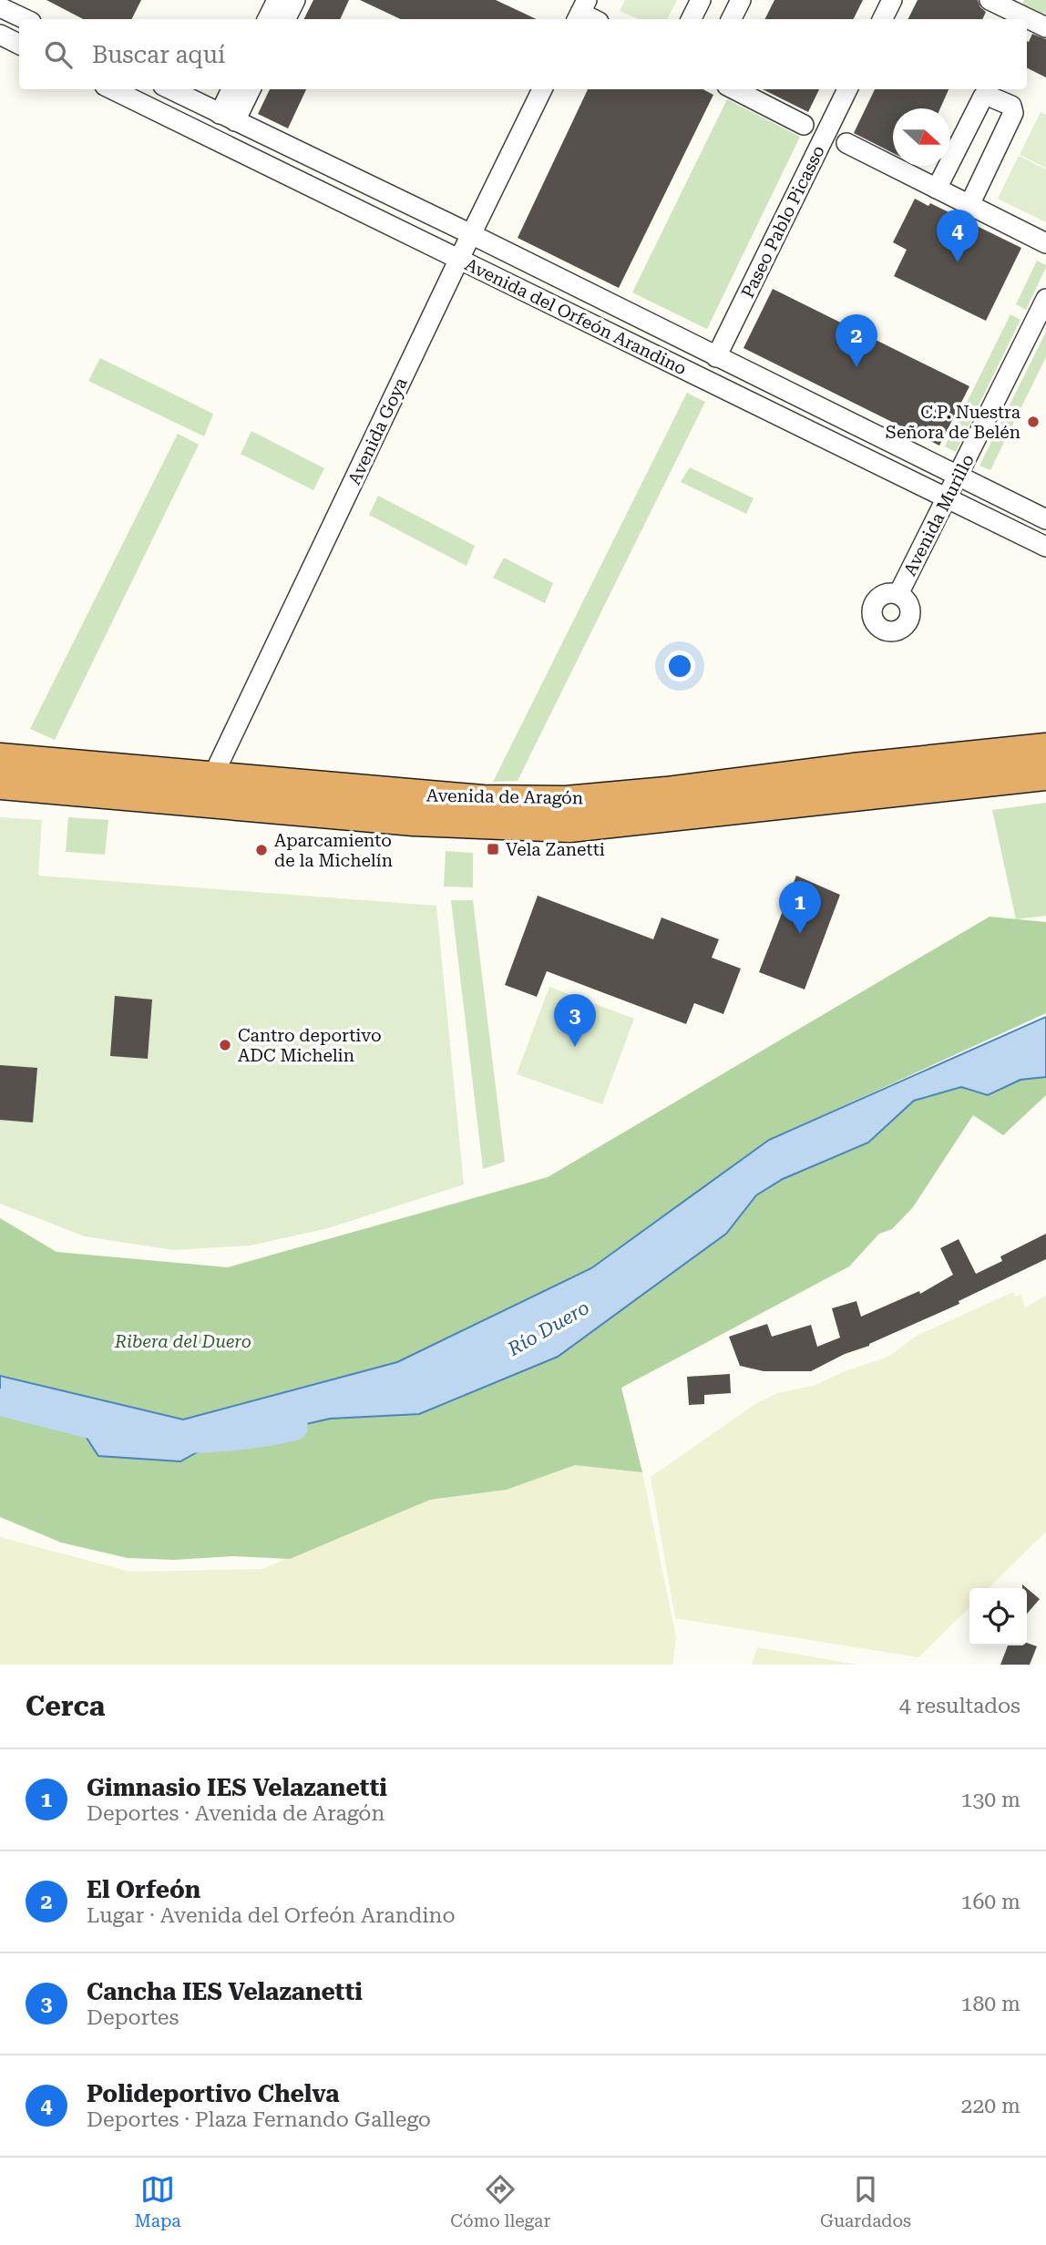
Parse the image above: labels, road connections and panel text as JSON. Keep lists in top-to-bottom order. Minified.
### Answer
{"streets":{"highway":["Avenida de Aragón"],"street":["Paseo Pablo Picasso","Avenida del Orfeón Arandino","Avenida Goya","Avenida Murillo"]},"crossings":[["Paseo Pablo Picasso","Avenida del Orfeón Arandino"],["Avenida del Orfeón Arandino","Avenida Goya"],["Avenida del Orfeón Arandino","Avenida Murillo"],["Avenida Goya","Avenida de Aragón"]],"water":["Río Duero"],"parks":["Ribera del Duero"],"places":{"other":["C.P. Nuestra Señora de Belén","Aparcamiento de la Michelín","Cantro deportivo ADC Michelin"],"transit":["Vela Zanetti"]},"north":"right","page":{"search":"Buscar aquí","pins":["4","2","1","3"],"heading":["Cerca","4 resultados"],"list":[{"mark":"1","name":"Gimnasio IES Velazanetti","note":"Deportes · Avenida de Aragón","value":"130 m"},{"mark":"2","name":"El Orfeón","note":"Lugar · Avenida del Orfeón Arandino","value":"160 m"},{"mark":"3","name":"Cancha IES Velazanetti","note":"Deportes","value":"180 m"},{"mark":"4","name":"Polideportivo Chelva","note":"Deportes · Plaza Fernando Gallego","value":"220 m"}],"nav":["Mapa","Cómo llegar","Guardados"]}}
